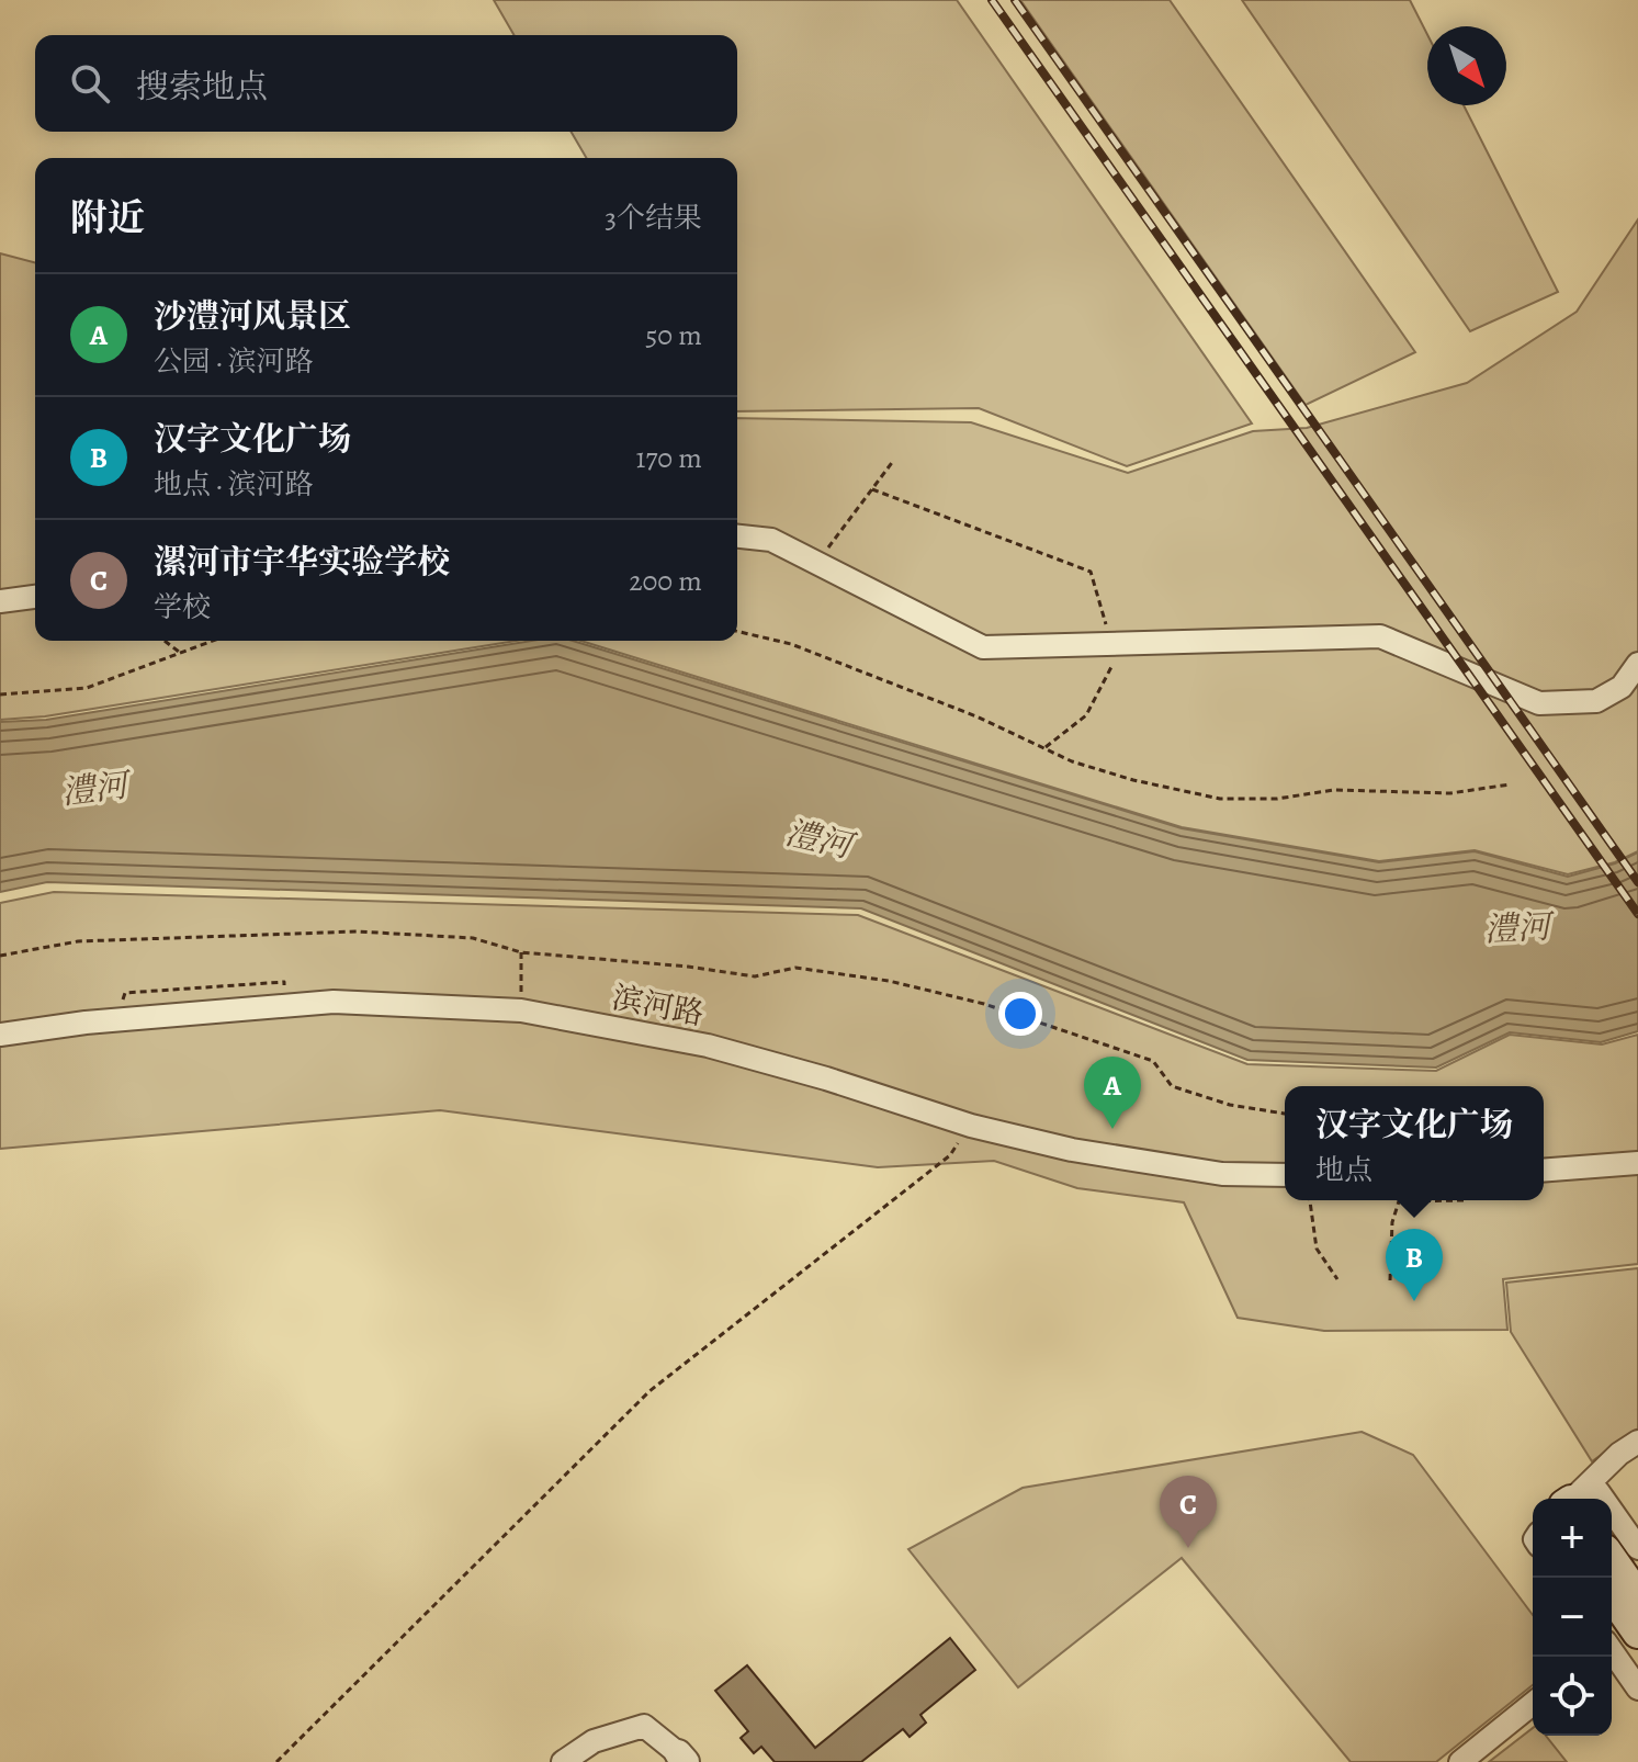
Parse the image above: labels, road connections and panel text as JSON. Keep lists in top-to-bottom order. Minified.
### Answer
{"streets":{"street":["滨河路"]},"water":["澧河"],"north":"bottom right","page":{"search":"搜索地点","heading":["附近","3个结果"],"list":[{"mark":"A","name":"沙澧河风景区","note":"公园 · 滨河路","value":"50 m"},{"mark":"B","name":"汉字文化广场","note":"地点 · 滨河路","value":"170 m"},{"mark":"C","name":"漯河市宇华实验学校","note":"学校","value":"200 m"}],"pins":["A","B","C"],"popup":["汉字文化广场","地点"],"map_buttons":["+","−"]}}
